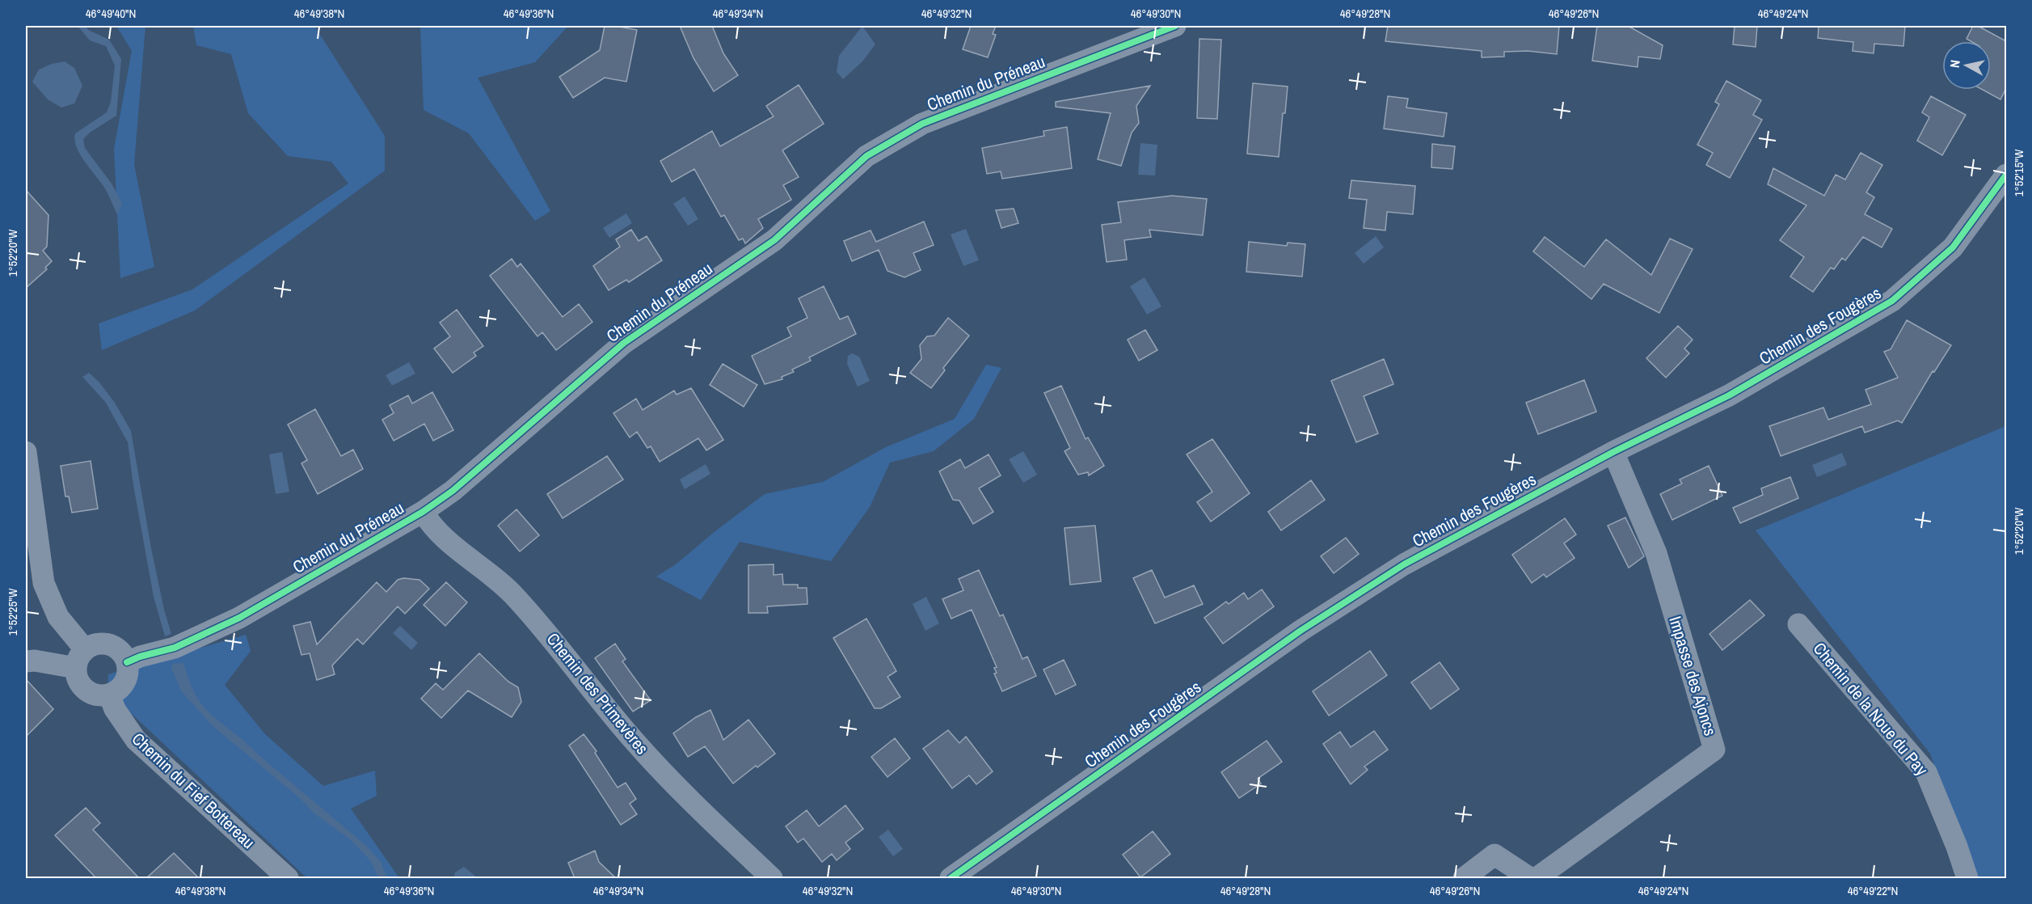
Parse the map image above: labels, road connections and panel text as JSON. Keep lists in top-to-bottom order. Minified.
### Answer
{"streets":{"street":["Chemin du Préneau","Chemin des Fougères","Impasse des Ajoncs","Chemin des Primevères","Chemin de la Noue du Pay","Chemin du Fief Bottereau"]},"crossings":[["Chemin du Préneau","Chemin des Primevères"],["Chemin du Préneau","Chemin du Fief Bottereau"],["Chemin des Fougères","Impasse des Ajoncs"]],"north":"left","coordinates":["46°49'40\"N","46°49'38\"N","46°49'36\"N","46°49'34\"N","46°49'32\"N","46°49'30\"N","46°49'28\"N","46°49'26\"N","46°49'24\"N","1°52'15\"W","1°52'20\"W","1°52'25\"W","46°49'22\"N"]}
